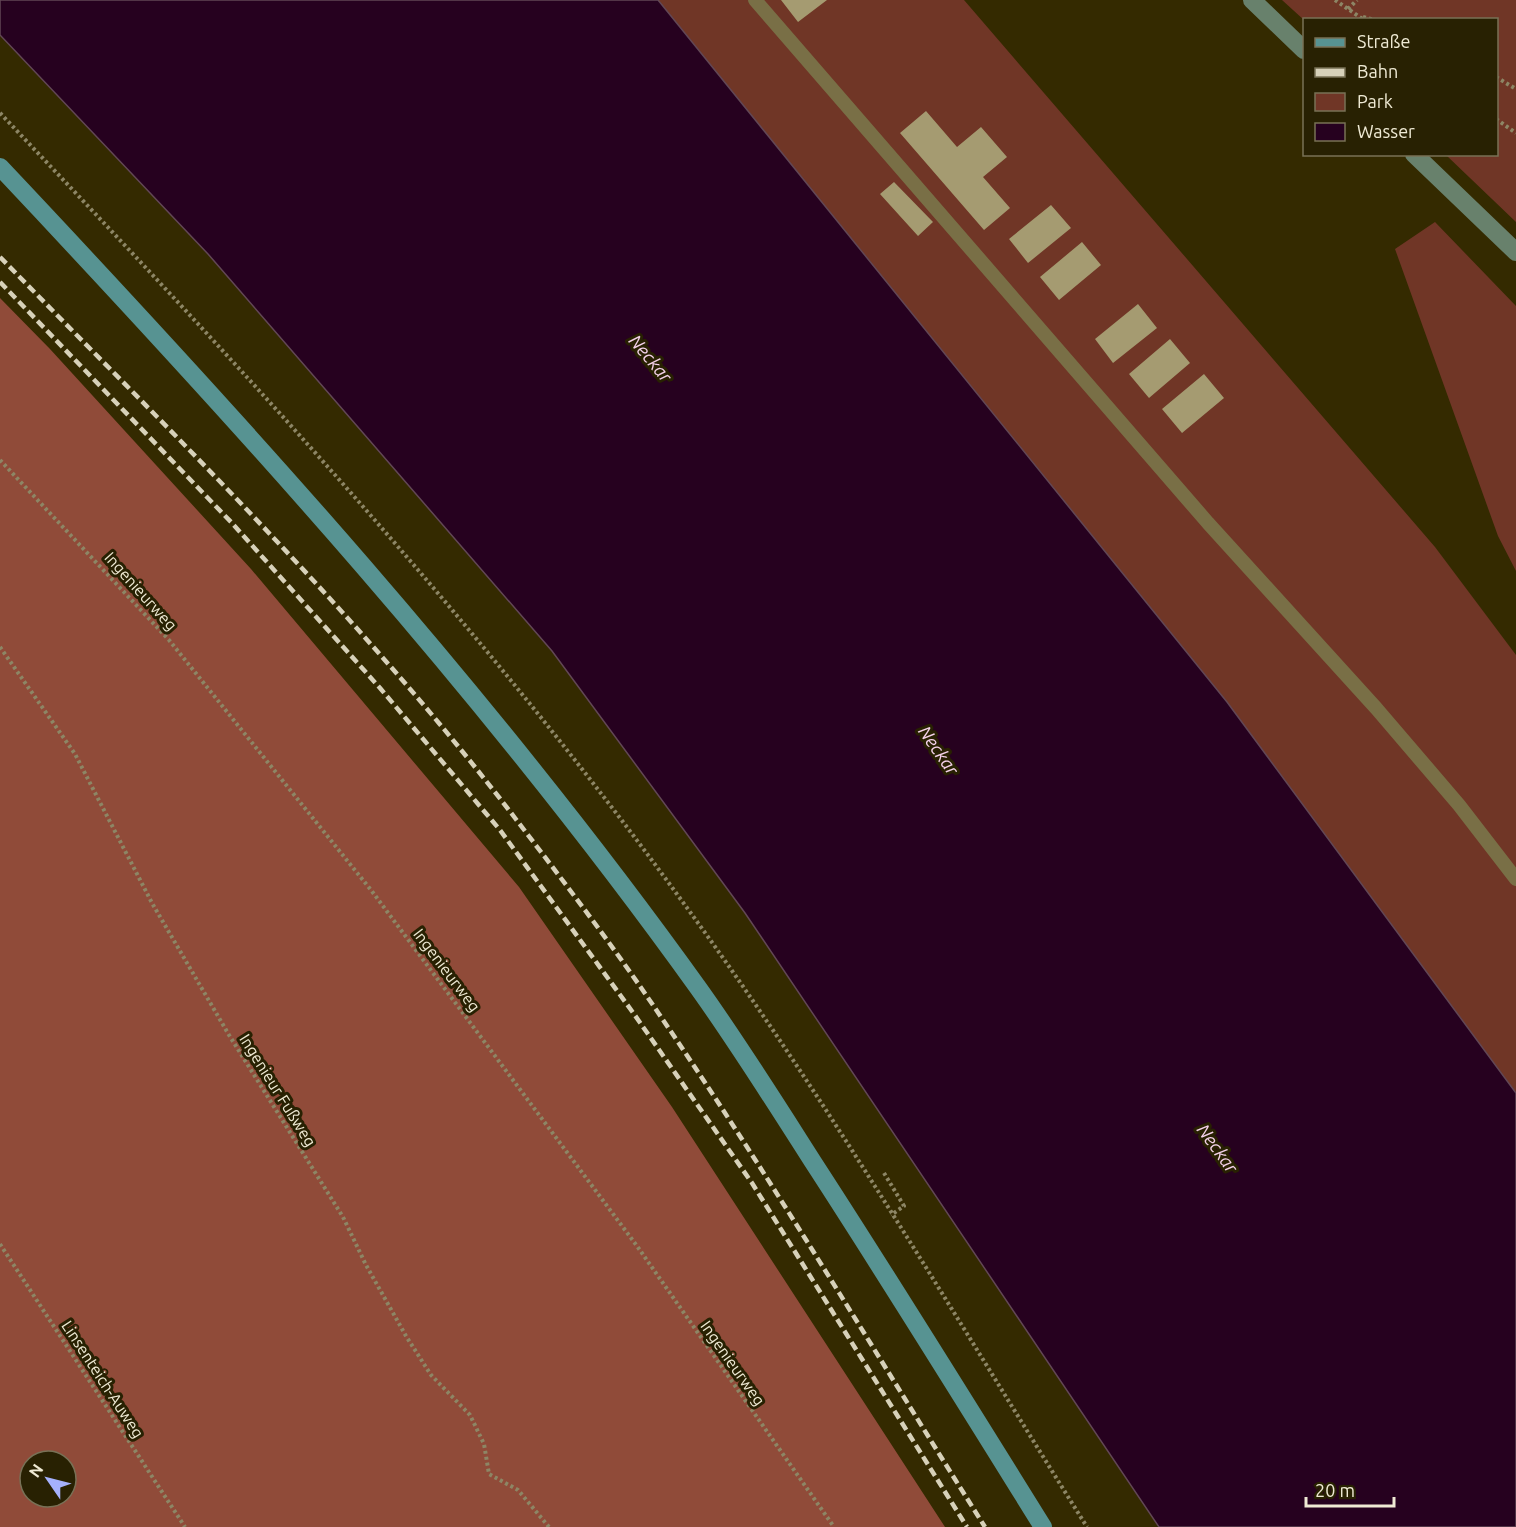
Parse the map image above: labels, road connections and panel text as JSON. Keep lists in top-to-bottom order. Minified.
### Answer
{"streets":{"path":["Ingenieurweg","Ingenieur Fußweg","Linsenteich-Auweg"]},"water":["Neckar"],"legend":["Straße","Bahn","Park","Wasser"],"scale_bar":"20 m","north":"top left"}
